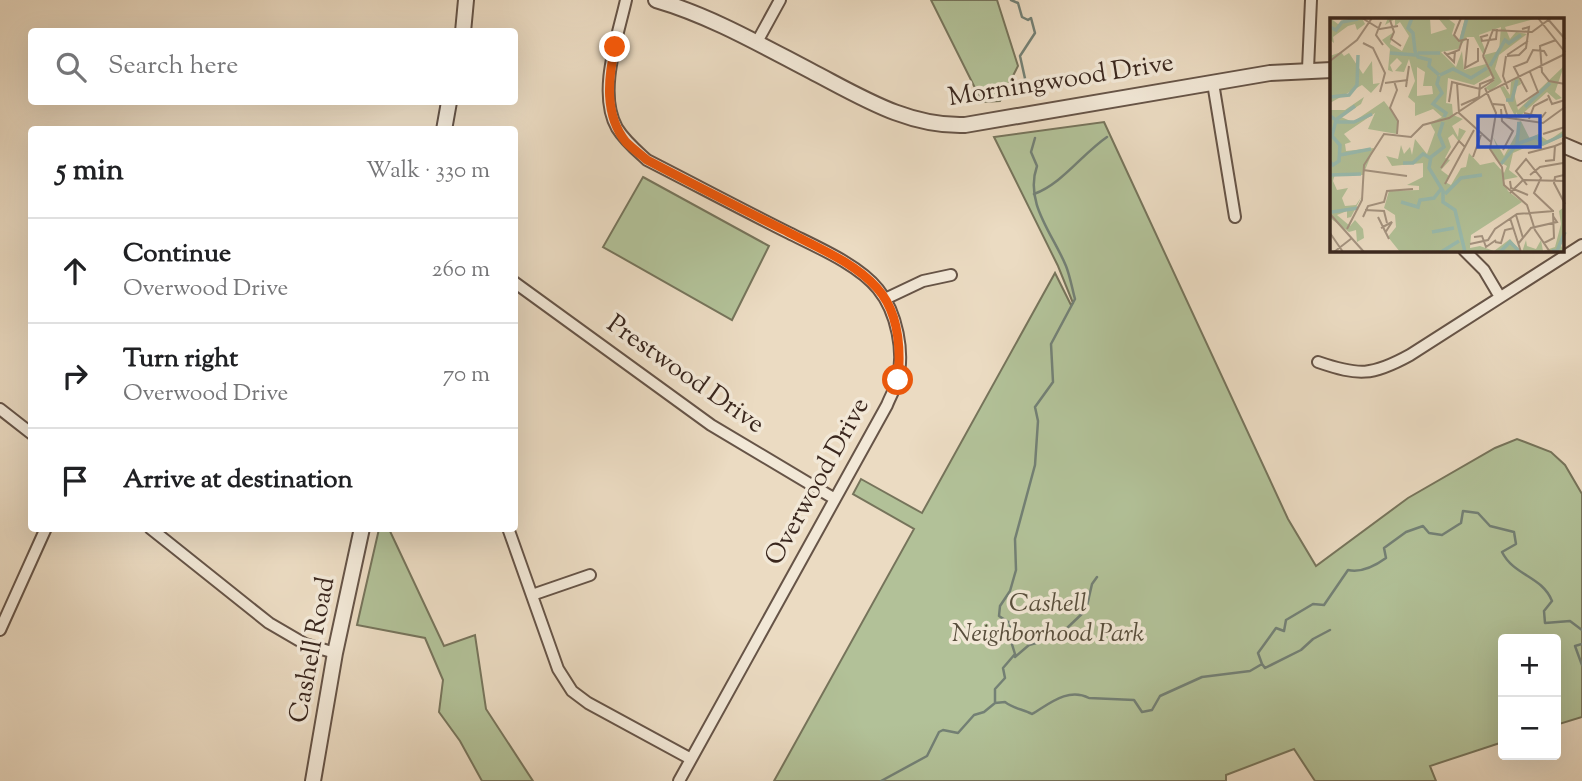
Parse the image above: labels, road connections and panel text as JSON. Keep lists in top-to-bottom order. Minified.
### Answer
{"streets":{"street":["Morningwood Drive","Prestwood Drive","Overwood Drive","Cashell Road"]},"crossings":[["Prestwood Drive","Overwood Drive"]],"parks":["Cashell Neighborhood Park"],"page":{"search":"Search here","heading":["5 min","Walk · 330 m"],"list":[["Continue","Overwood Drive","260 m"],["Turn right","Overwood Drive","70 m"],"Arrive at destination"],"map_buttons":["+","−"]}}
